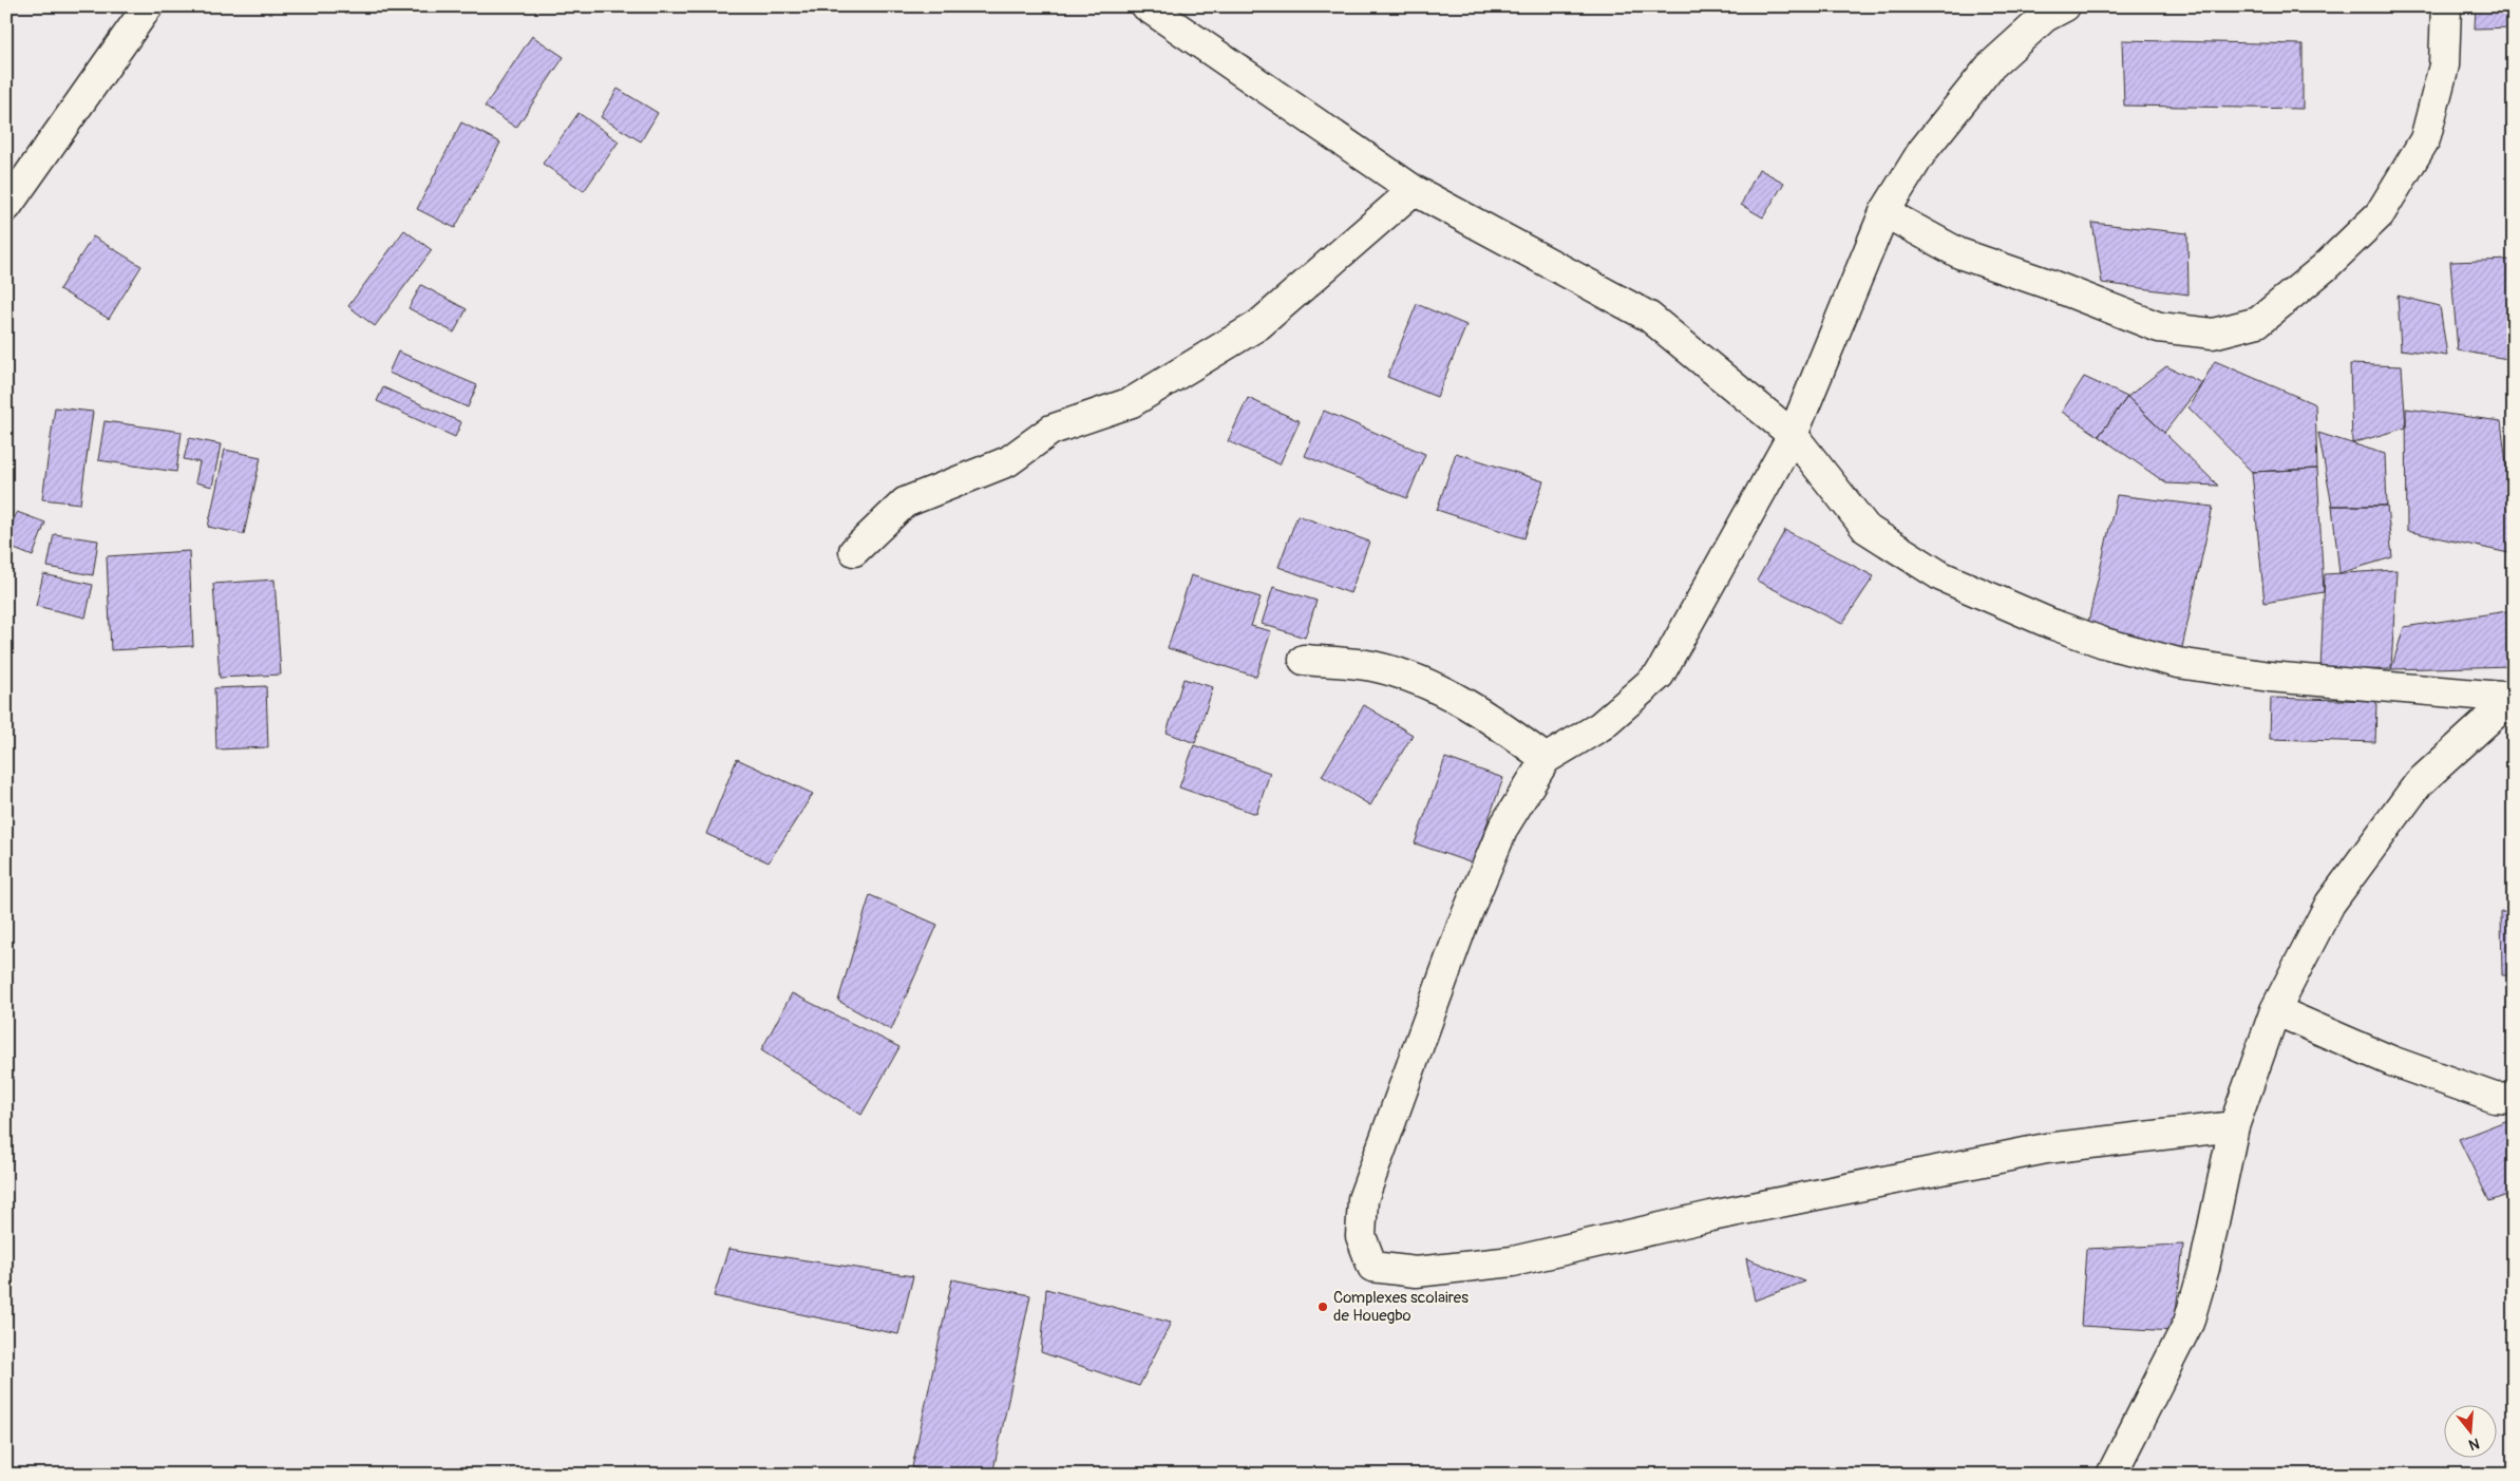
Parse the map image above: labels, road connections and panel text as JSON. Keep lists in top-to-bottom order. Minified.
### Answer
{"places":["Complexes scolaires de Houegbo"],"north":"bottom"}
